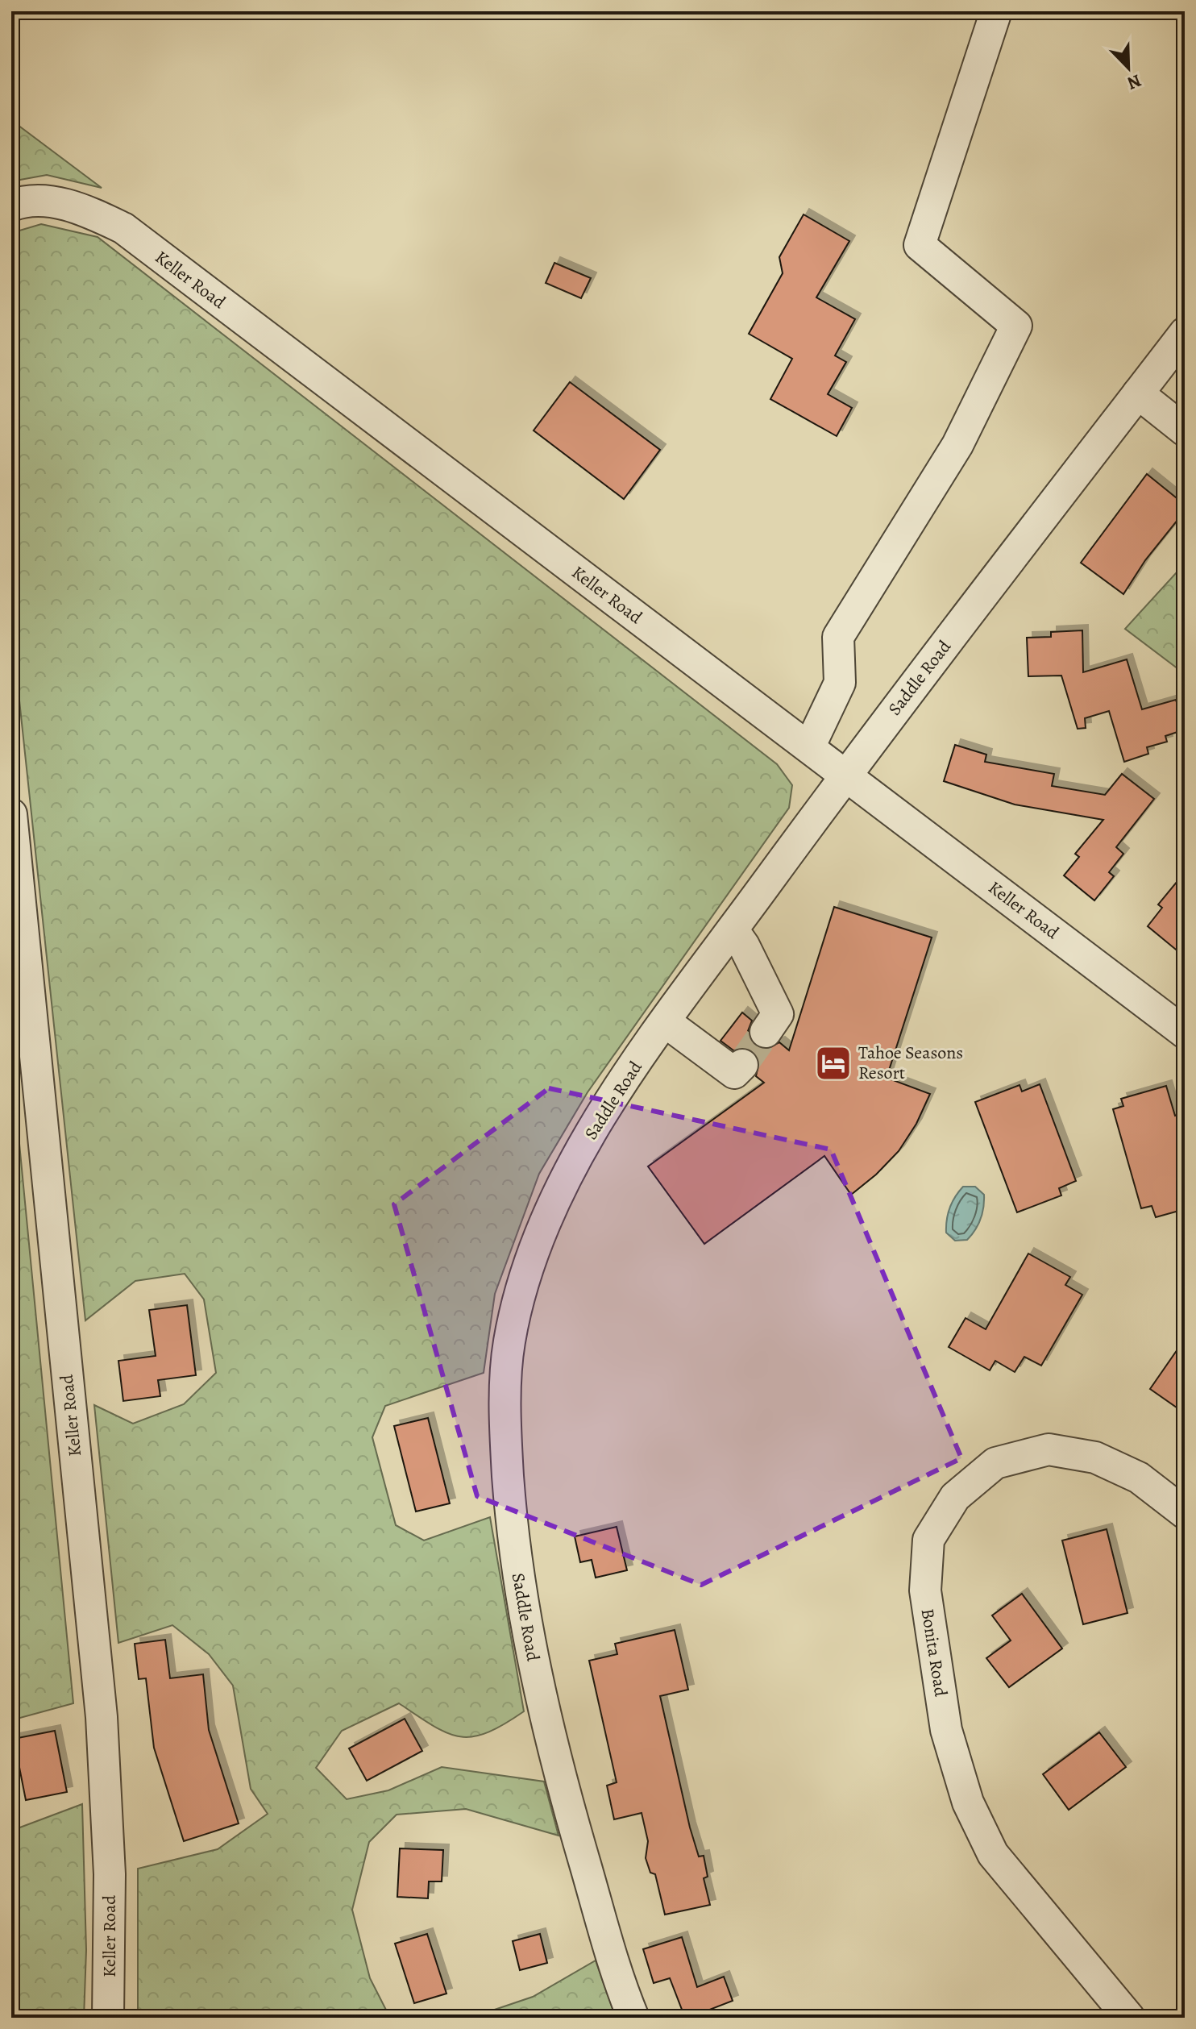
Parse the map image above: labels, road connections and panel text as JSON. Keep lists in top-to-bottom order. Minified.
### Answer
{"streets":{"street":["Keller Road","Saddle Road","Bonita Road"]},"crossings":[["Keller Road","Saddle Road"]],"places":{"hotel":["Tahoe Seasons Resort"]},"north":"bottom right"}
